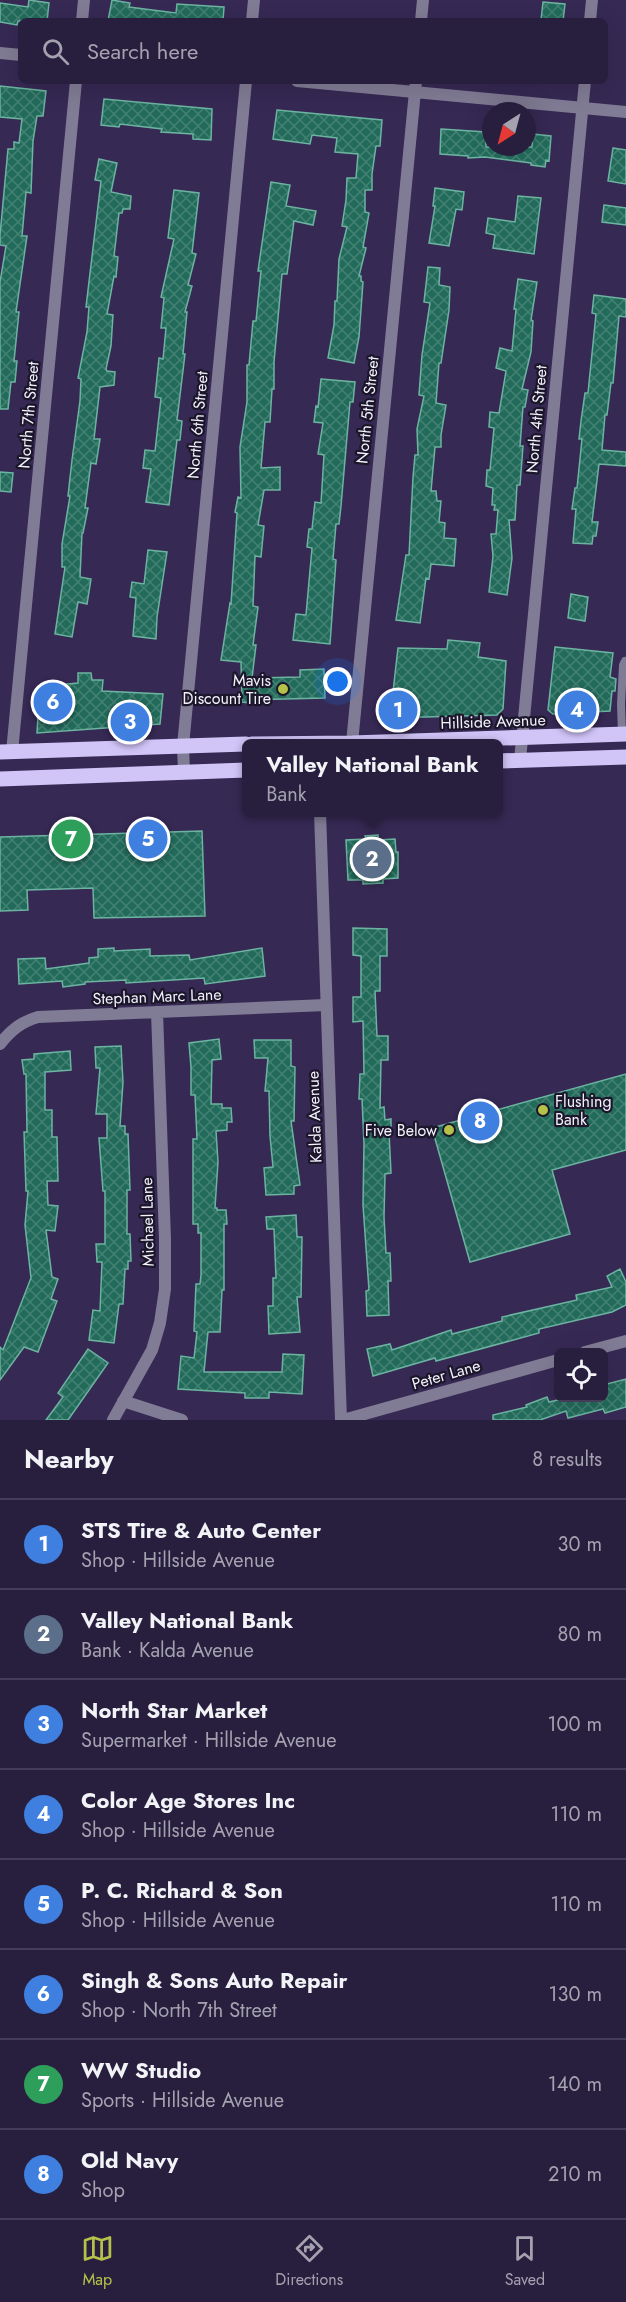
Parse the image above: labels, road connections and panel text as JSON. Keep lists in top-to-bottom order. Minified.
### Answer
{"streets":{"main road":["Hillside Avenue"],"street":["North 5th Street","North 7th Street","North 4th Street","North 6th Street","Stephan Marc Lane","Kalda Avenue","Michael Lane","Peter Lane"]},"crossings":[["North 4th Street","Hillside Avenue"],["Stephan Marc Lane","Kalda Avenue"],["Stephan Marc Lane","Michael Lane"],["Kalda Avenue","Peter Lane"]],"places":["Mavis Discount Tire","Flushing Bank","Five Below"],"north":"bottom left","page":{"search":"Search here","pins":["6","1","4","3","5","7","2","8"],"popup":["Valley National Bank","Bank"],"heading":["Nearby","8 results"],"list":[{"mark":"1","name":"STS Tire & Auto Center","note":"Shop · Hillside Avenue","value":"30 m"},{"mark":"2","name":"Valley National Bank","note":"Bank · Kalda Avenue","value":"80 m"},{"mark":"3","name":"North Star Market","note":"Supermarket · Hillside Avenue","value":"100 m"},{"mark":"4","name":"Color Age Stores Inc","note":"Shop · Hillside Avenue","value":"110 m"},{"mark":"5","name":"P. C. Richard & Son","note":"Shop · Hillside Avenue","value":"110 m"},{"mark":"6","name":"Singh & Sons Auto Repair","note":"Shop · North 7th Street","value":"130 m"},{"mark":"7","name":"WW Studio","note":"Sports · Hillside Avenue","value":"140 m"},{"mark":"8","name":"Old Navy","note":"Shop","value":"210 m"}],"nav":["Map","Directions","Saved"]}}
